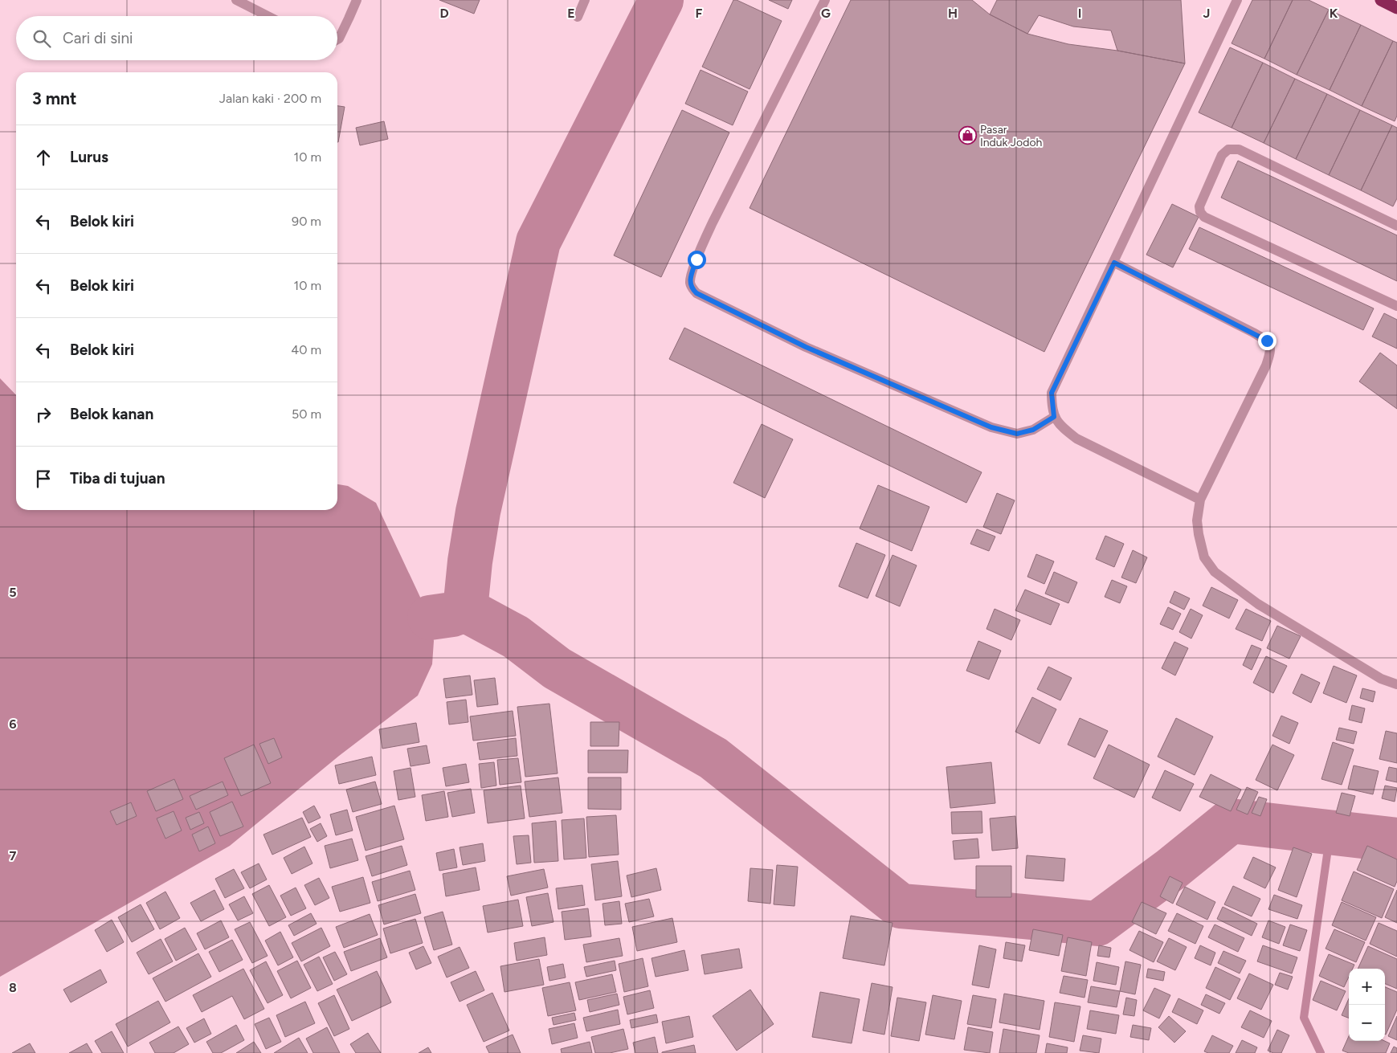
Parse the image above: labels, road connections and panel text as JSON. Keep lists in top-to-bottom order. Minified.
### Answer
{"places":{"shop":["Pasar Induk Jodoh"]},"page":{"search":"Cari di sini","heading":["3 mnt","Jalan kaki · 200 m"],"list":[["Lurus","10 m"],["Belok kiri","90 m"],["Belok kiri","10 m"],["Belok kiri","40 m"],["Belok kanan","50 m"],"Tiba di tujuan"],"map_buttons":["+","−"]},"grid":{"columns":["D","E","F","G","H","I","J","K"],"rows":["5","6","7","8"]}}
